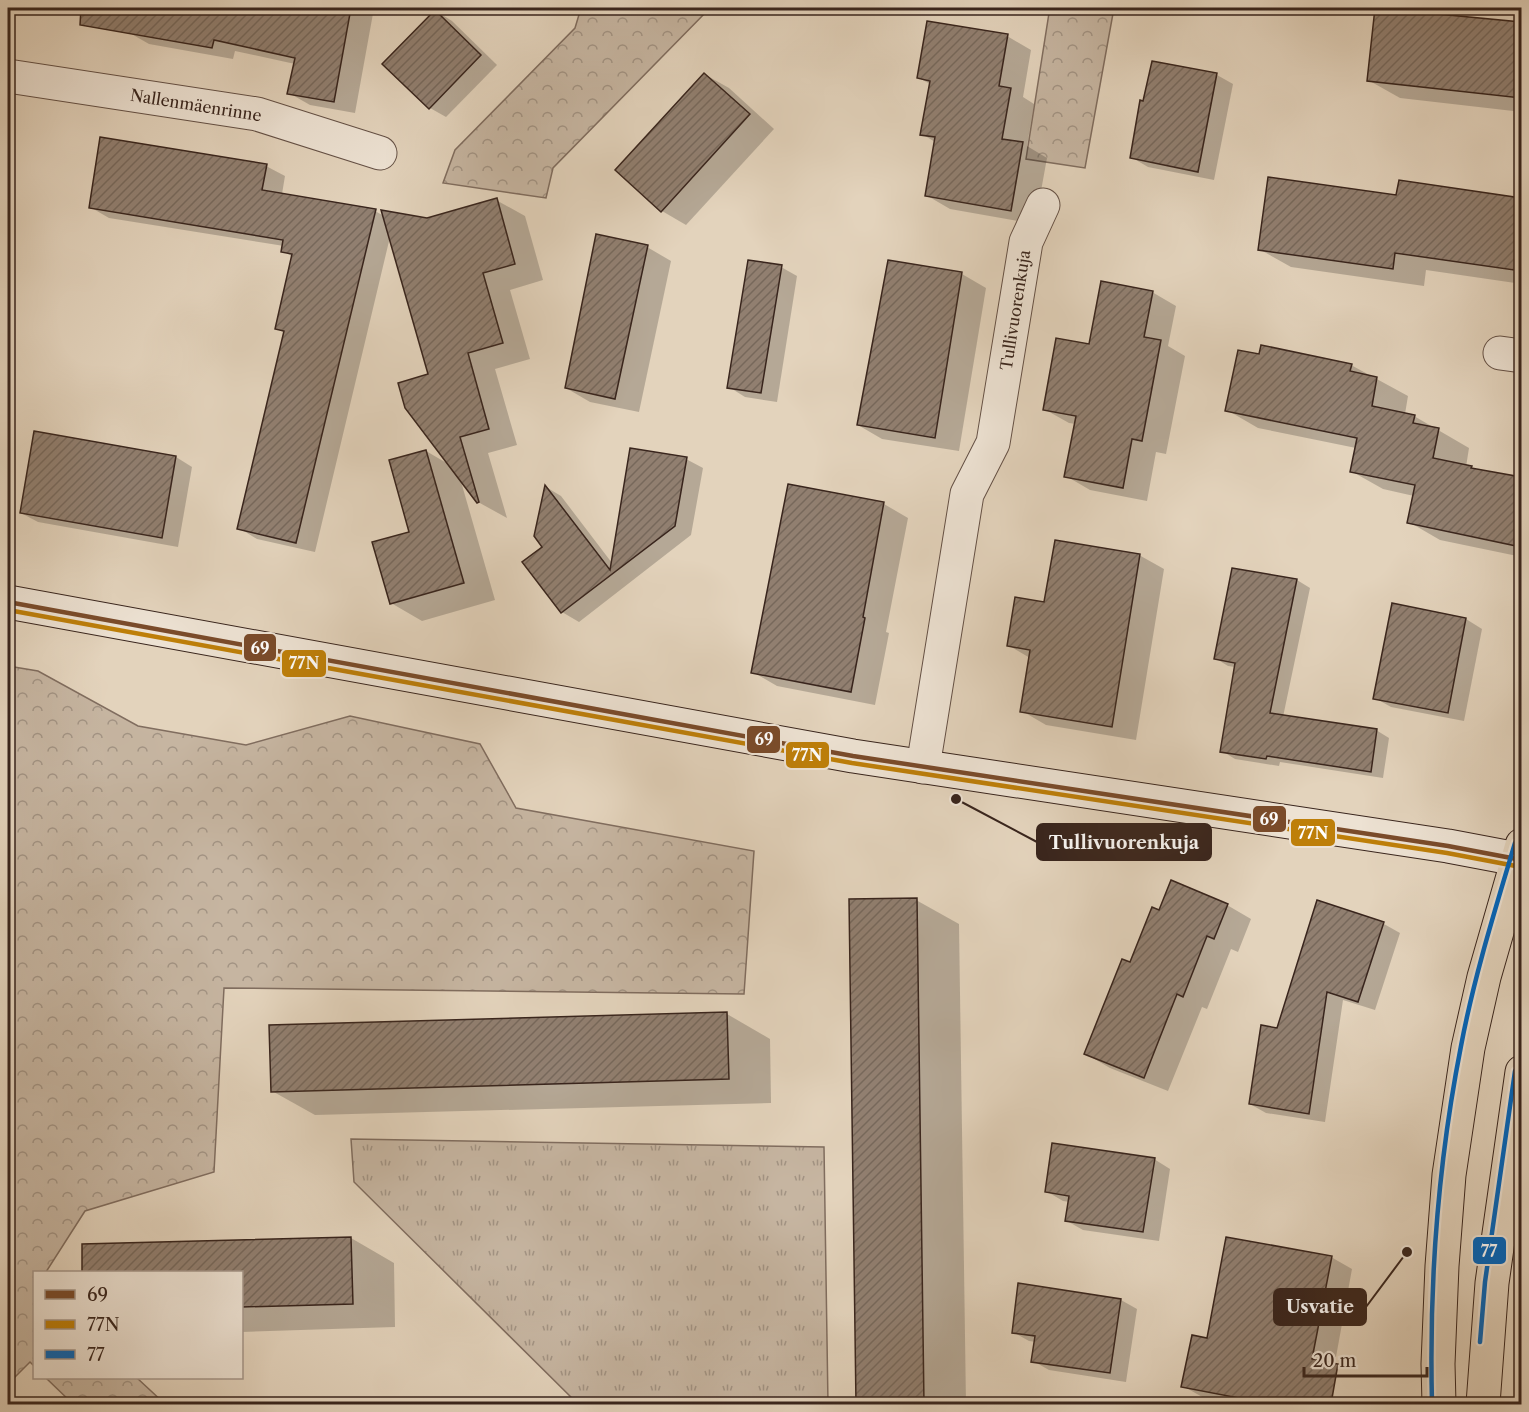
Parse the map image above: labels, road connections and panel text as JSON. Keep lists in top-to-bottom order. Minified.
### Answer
{"streets":{"main road":["Nallenmäenrinne","Tullivuorenkuja"]},"places":["Tullivuorenkuja","Usvatie"],"lines":["transit line 69","transit line 77N","transit line 77"],"legend":["69","77N","77"],"scale_bar":"20 m"}
